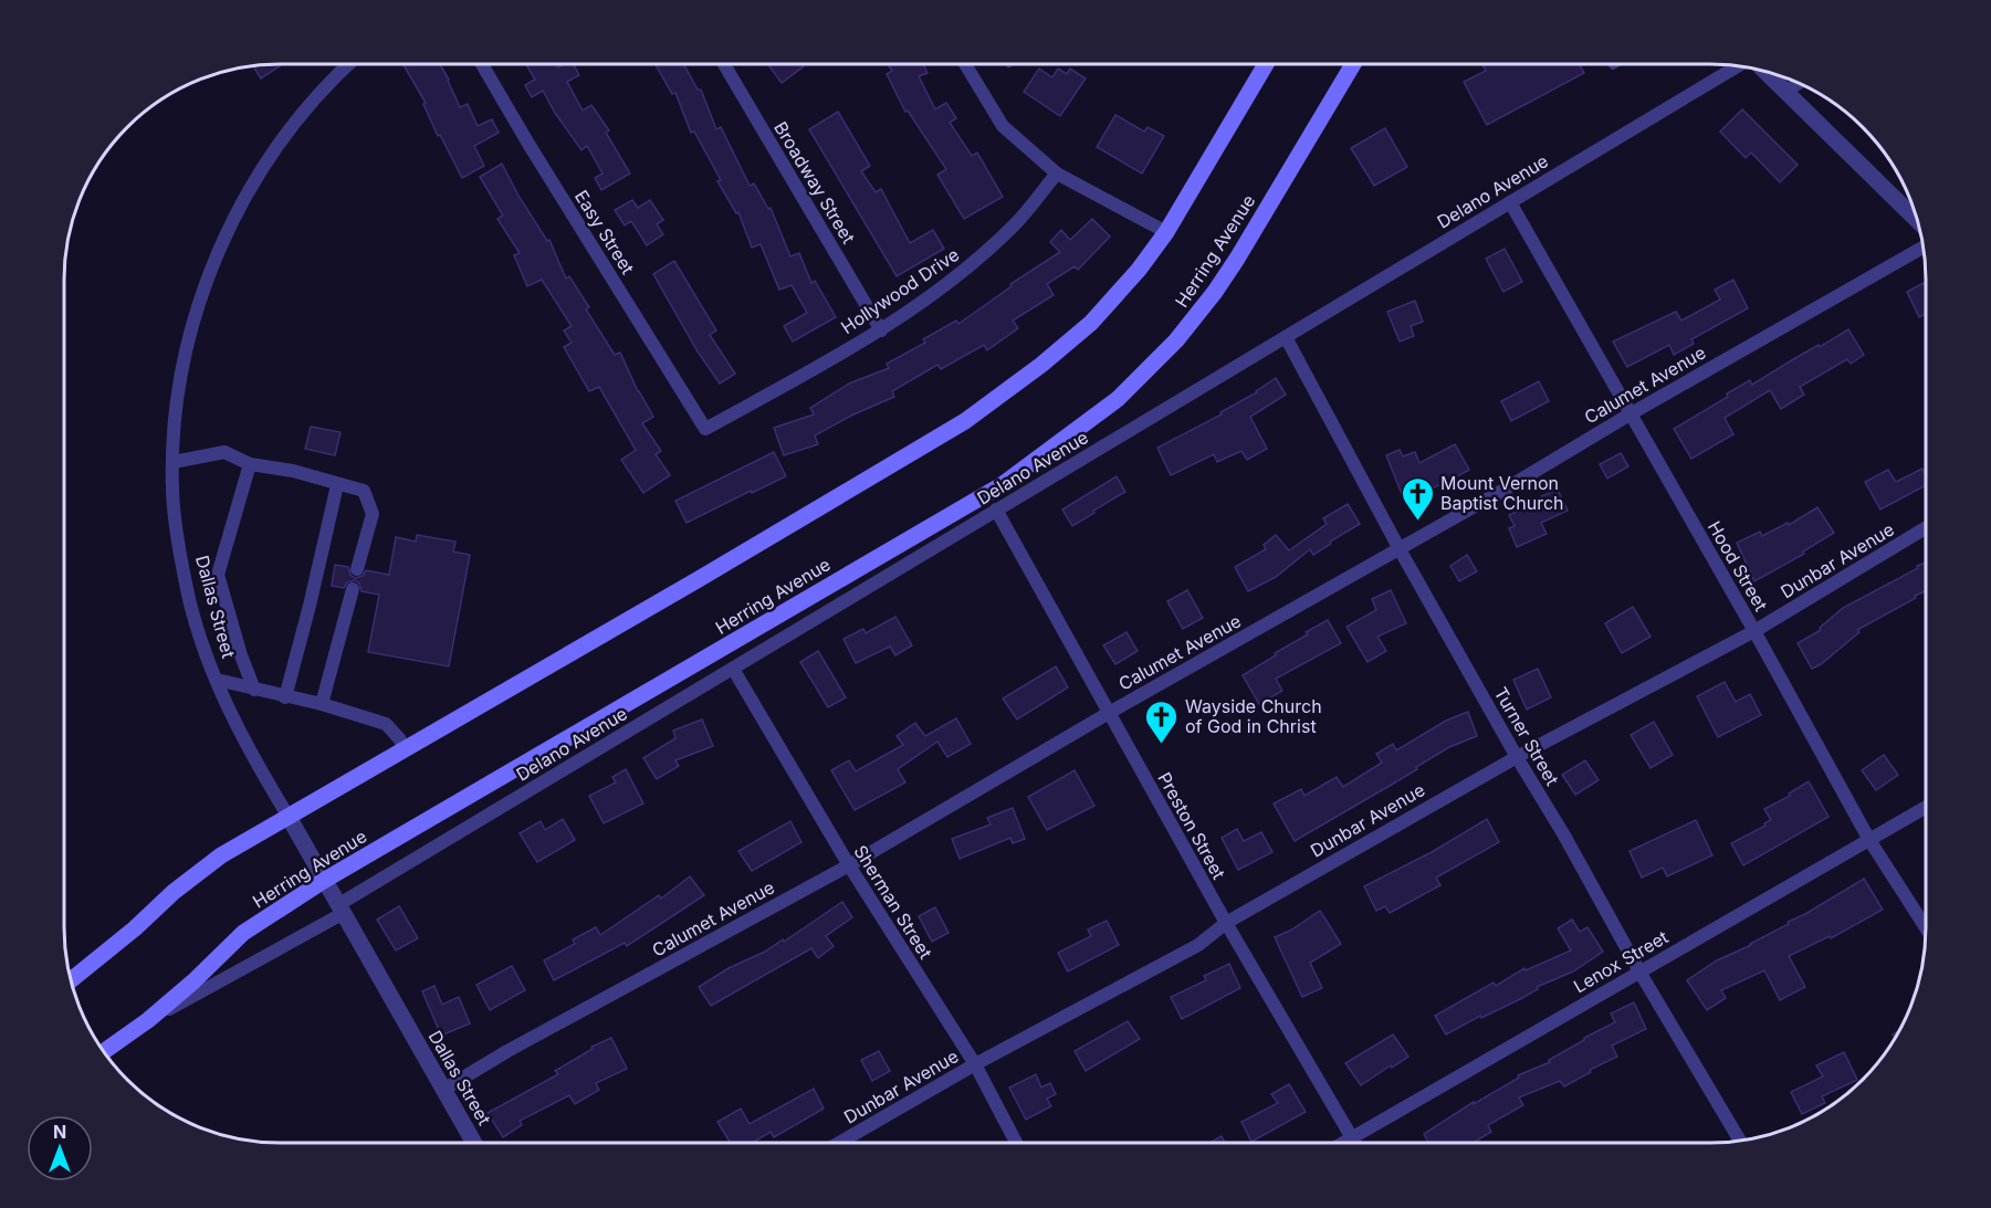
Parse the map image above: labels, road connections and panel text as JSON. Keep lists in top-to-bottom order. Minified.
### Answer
{"streets":{"main road":["Herring Avenue"],"street":["Broadway Street","Delano Avenue","Easy Street","Hollywood Drive","Calumet Avenue","Dunbar Avenue","Hood Street","Dallas Street","Turner Street","Preston Street","Sherman Street","Lenox Street"]},"crossings":[["Broadway Street","Hollywood Drive"],["Delano Avenue","Herring Avenue"],["Delano Avenue","Hood Street"],["Delano Avenue","Dallas Street"],["Delano Avenue","Turner Street"],["Delano Avenue","Preston Street"],["Delano Avenue","Sherman Street"],["Easy Street","Hollywood Drive"],["Herring Avenue","Dallas Street"],["Calumet Avenue","Hood Street"],["Calumet Avenue","Dallas Street"],["Calumet Avenue","Turner Street"],["Calumet Avenue","Preston Street"],["Calumet Avenue","Sherman Street"],["Dunbar Avenue","Hood Street"],["Dunbar Avenue","Turner Street"],["Dunbar Avenue","Preston Street"],["Dunbar Avenue","Sherman Street"],["Hood Street","Lenox Street"],["Turner Street","Lenox Street"],["Preston Street","Lenox Street"]],"places":{"church":["Mount Vernon Baptist Church","Wayside Church of God in Christ"]},"north":"top"}
